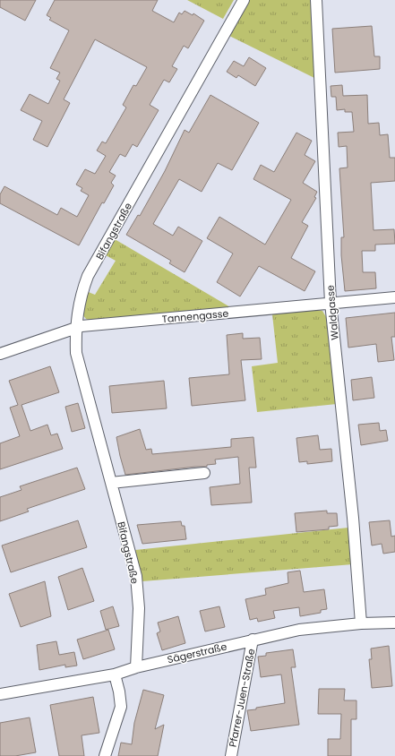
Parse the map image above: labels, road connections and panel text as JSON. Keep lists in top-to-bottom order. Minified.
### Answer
{"streets":{"street":["Bifangstraße","Waldgasse","Tannengasse","Sägerstraße","Pfarrer-Juen-Straße"]},"crossings":[["Bifangstraße","Tannengasse"],["Bifangstraße","Sägerstraße"],["Waldgasse","Tannengasse"],["Waldgasse","Sägerstraße"],["Sägerstraße","Pfarrer-Juen-Straße"]]}
